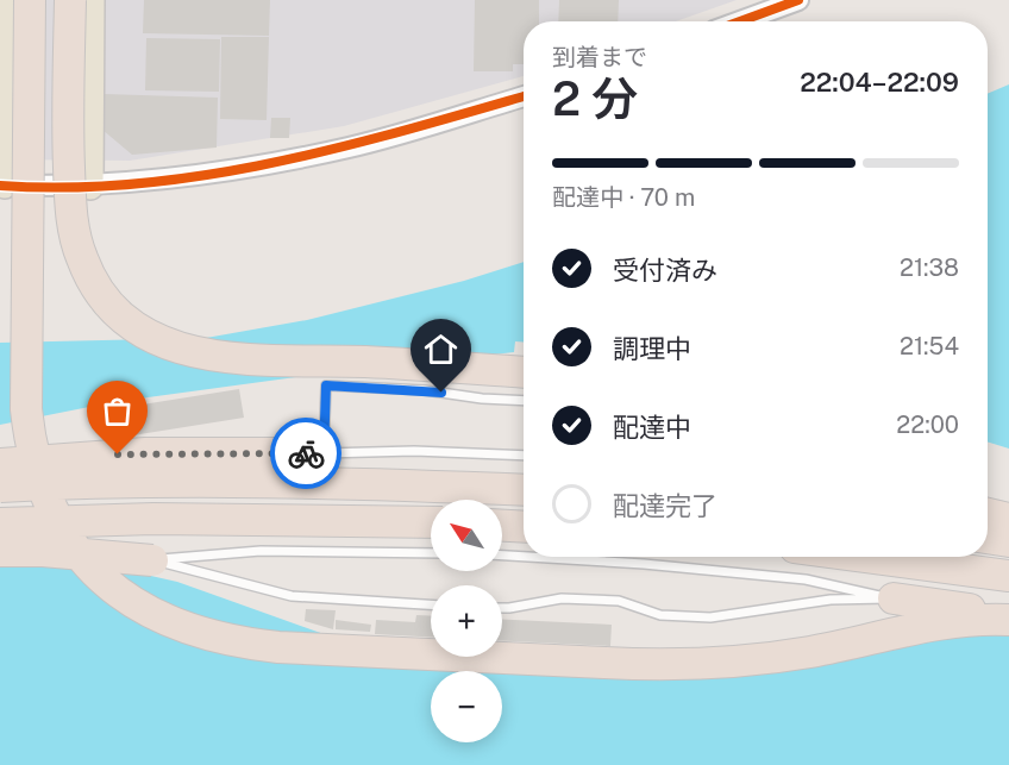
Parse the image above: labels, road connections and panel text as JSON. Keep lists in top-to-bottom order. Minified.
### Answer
{"north":"top left","page":{"heading":["2 分","到着まで","22:04–22:09"],"bar":"配達中 · 70 m","list":[["受付済み","21:38"],["調理中","21:54"],["配達中","22:00"],"配達完了"],"map_buttons":["+","−"]}}
